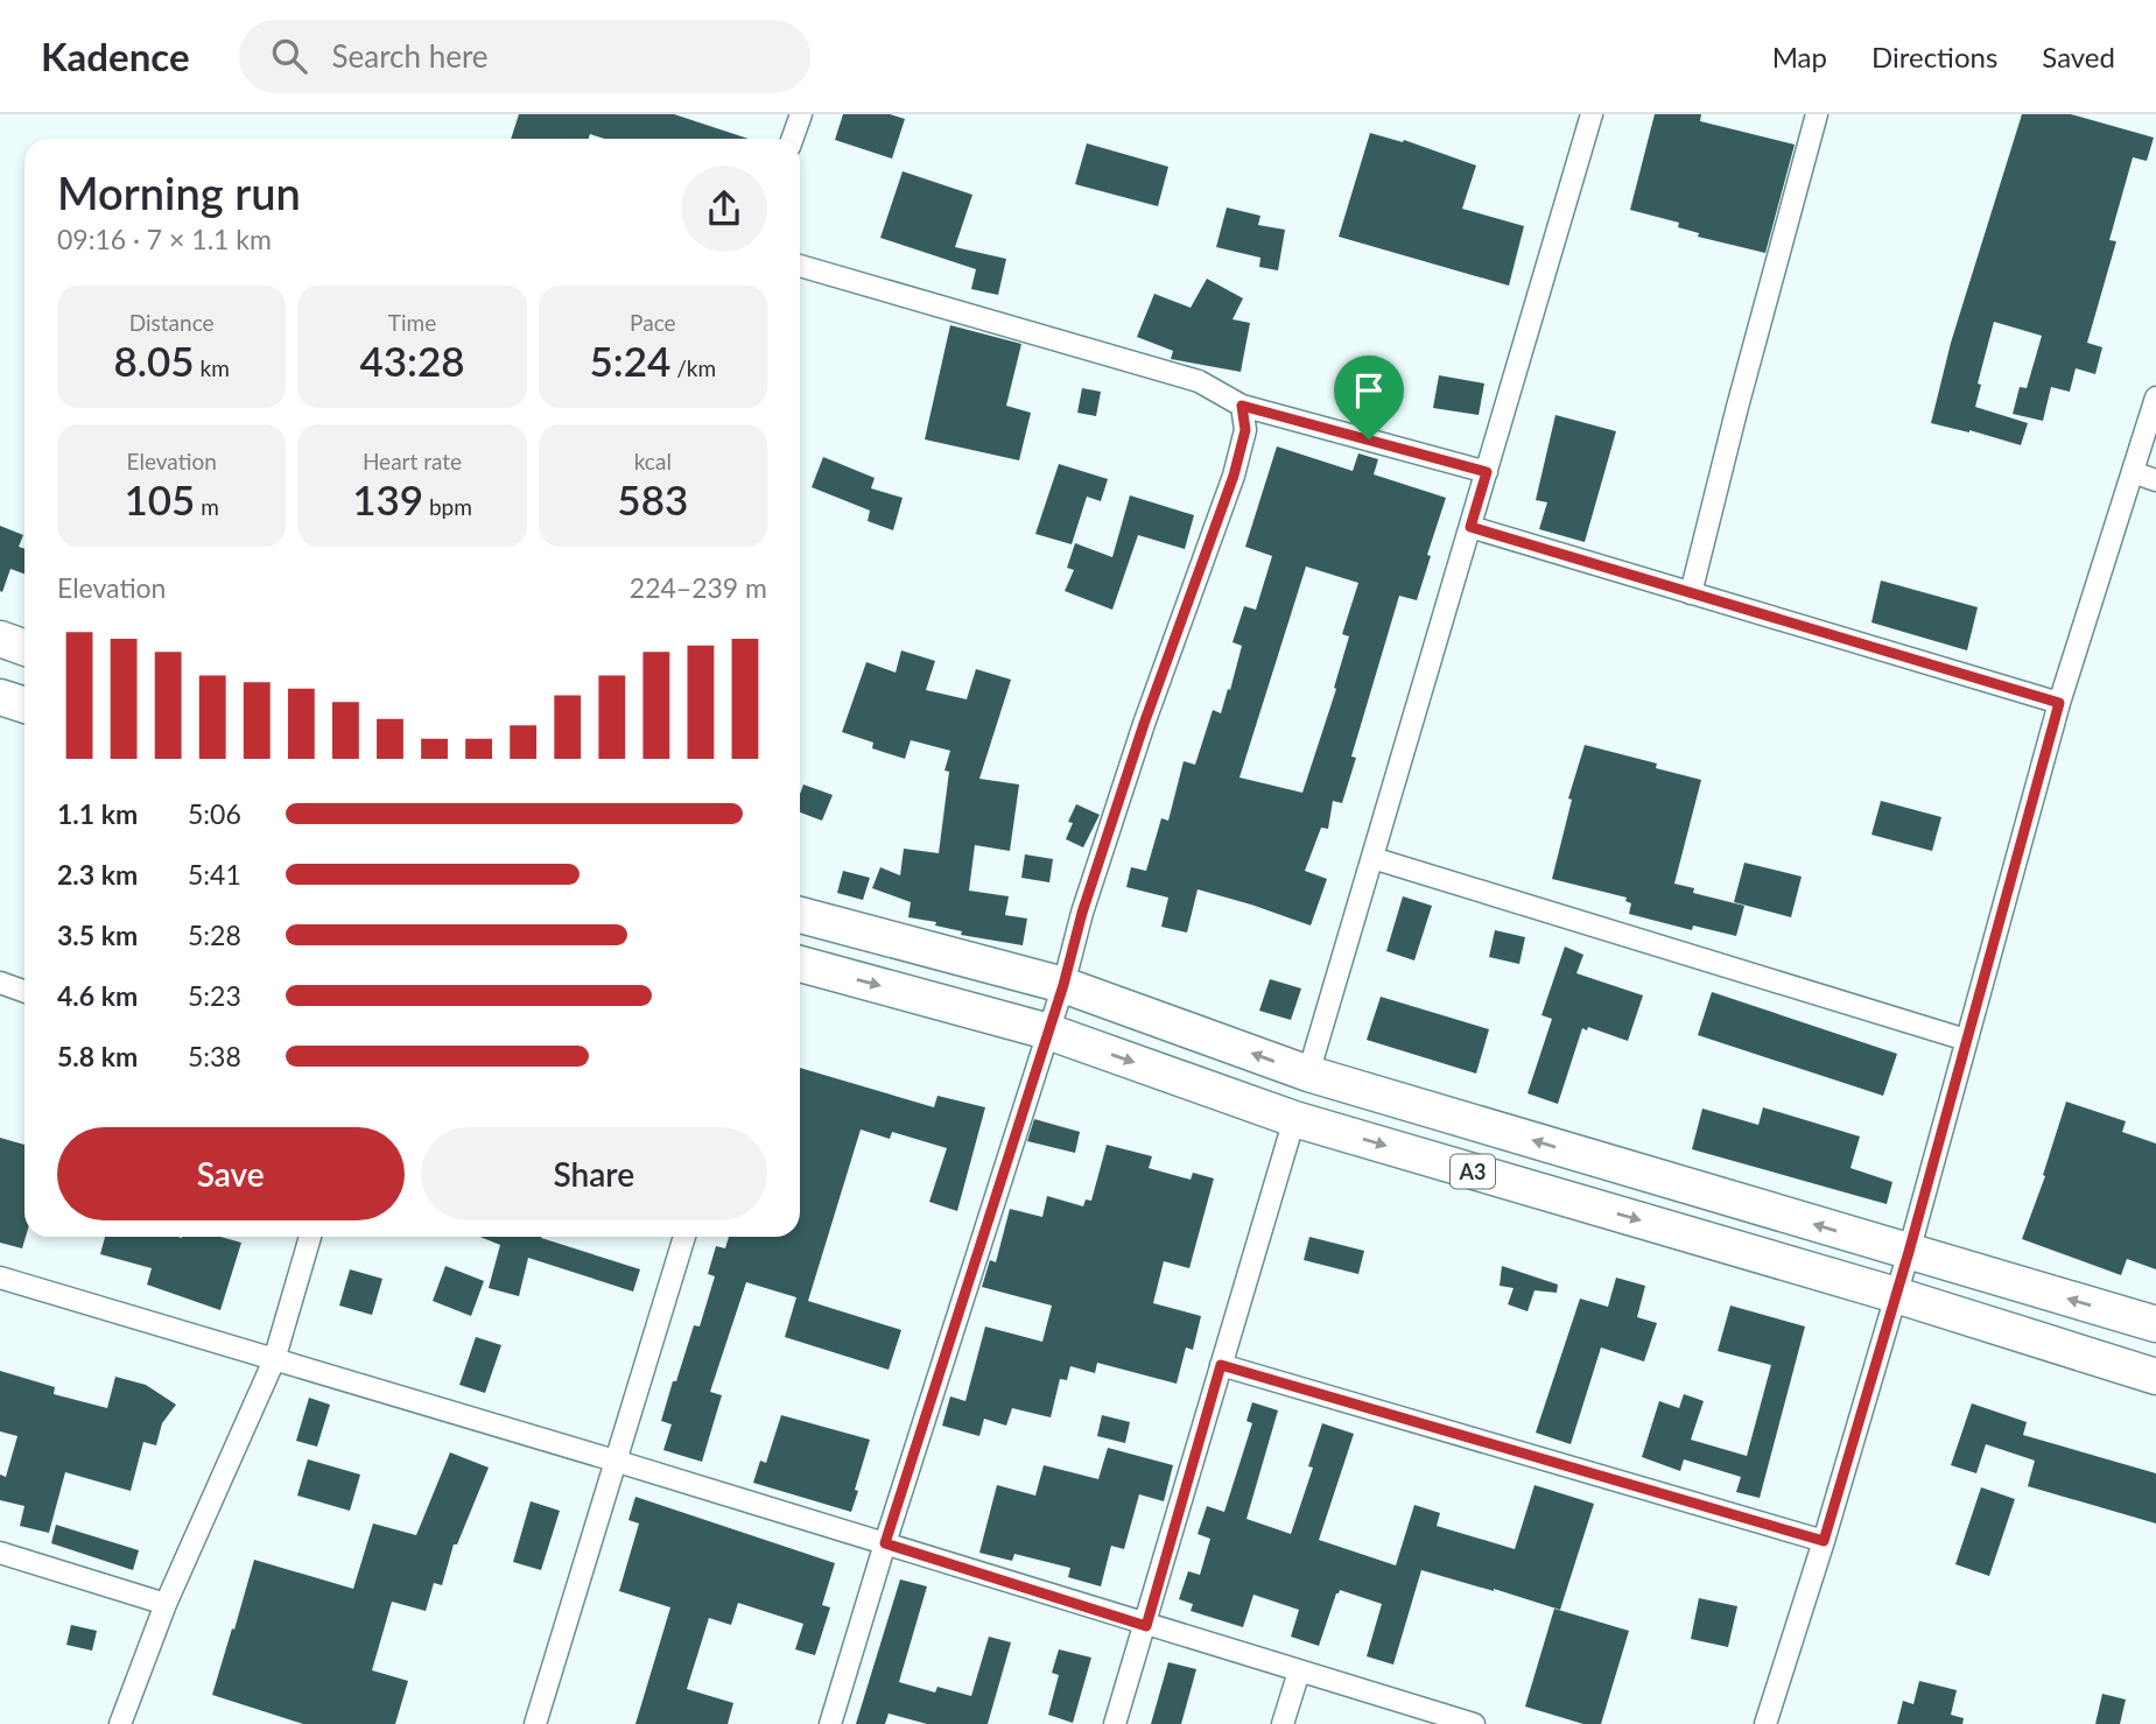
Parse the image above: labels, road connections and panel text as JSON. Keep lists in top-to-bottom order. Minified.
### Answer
{"streets":{"highway":["A3"]},"page":{"header":"Kadence","search":"Search here","nav":["Map","Directions","Saved"],"heading":["Morning run","09:16 · 7 × 1.1 km"],"stats":[["Distance","8.05 km"],["Time","43:28"],["Pace","5:24 /km"],["Elevation","105 m"],["Heart rate","139 bpm"],["kcal","583"]],"chart":["Elevation","224–239 m"],"list":[{"name":"1.1 km","note":"5:06"},{"name":"2.3 km","note":"5:41"},{"name":"3.5 km","note":"5:28"},{"name":"4.6 km","note":"5:23"},{"name":"5.8 km","note":"5:38"}],"buttons":["Save","Share"]}}
